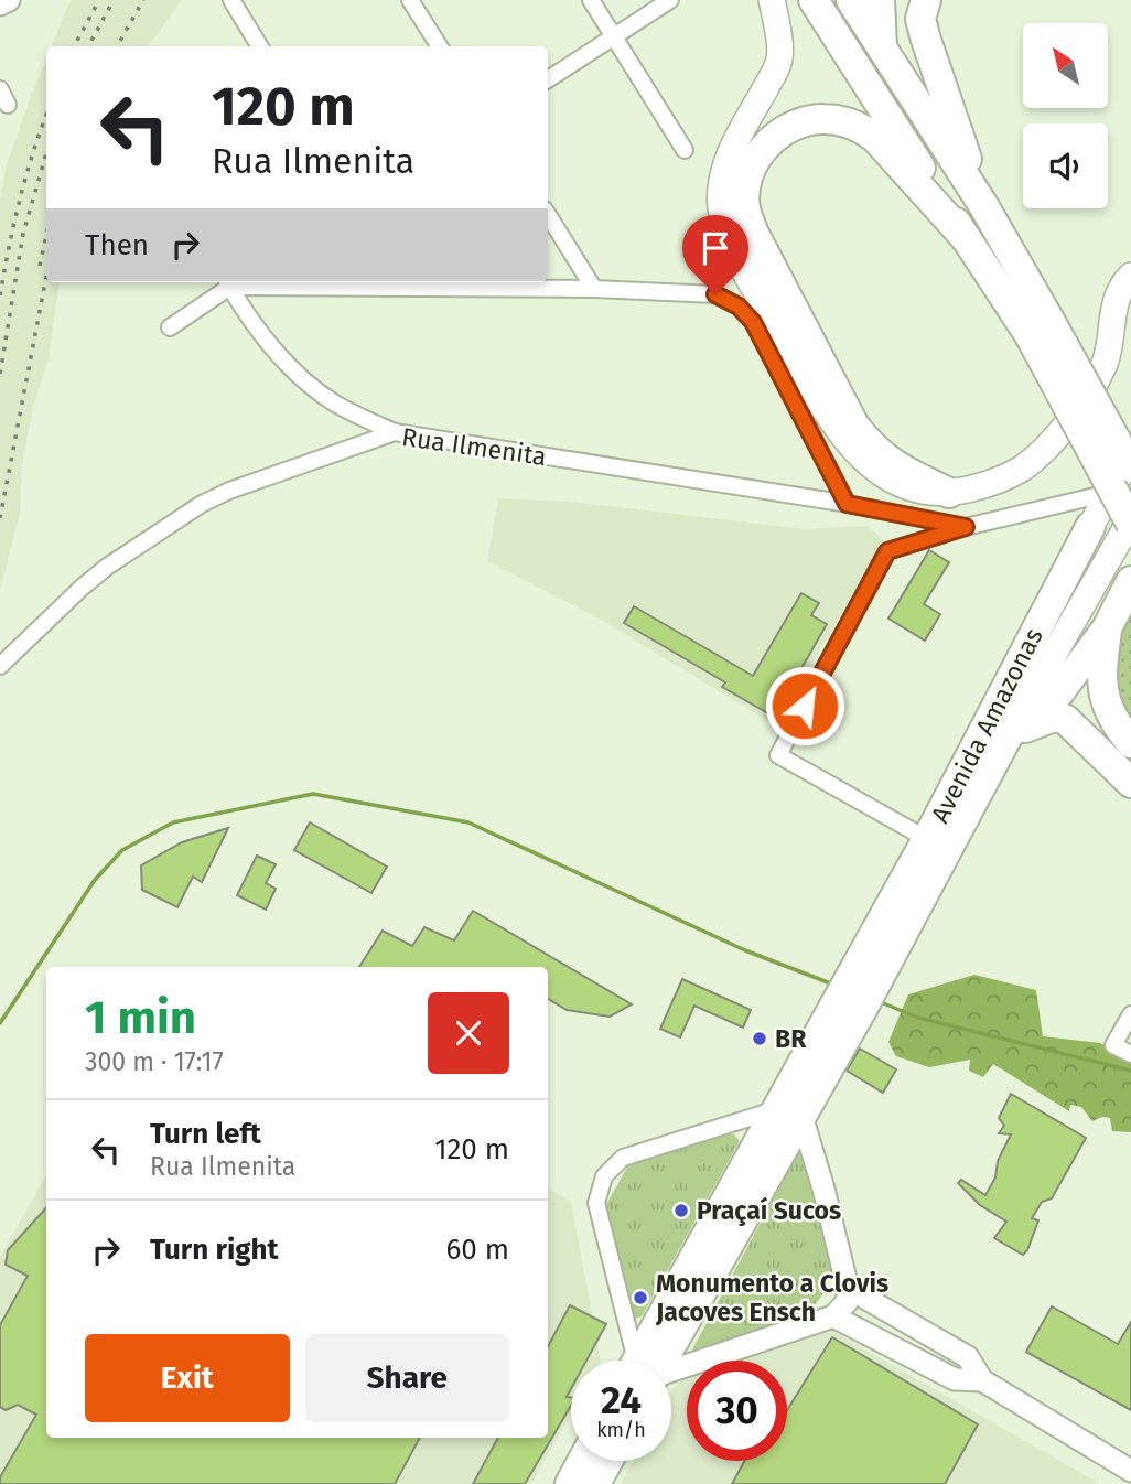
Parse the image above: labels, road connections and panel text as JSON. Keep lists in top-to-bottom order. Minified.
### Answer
{"streets":{"highway":["Avenida Amazonas"],"street":["Rua Ilmenita"]},"places":["BR","Praçaí Sucos","Monumento a Clovis Jacoves Ensch"],"north":"top left","page":{"turn":["120 m","Rua Ilmenita"],"then":"Then","heading":["1 min","300 m · 17:17"],"list":[{"name":"Turn left","note":"Rua Ilmenita","value":"120 m"},{"name":"Turn right","value":"60 m"}],"buttons":["Exit","Share"],"speed":"24 km/h","limit":"30"}}
